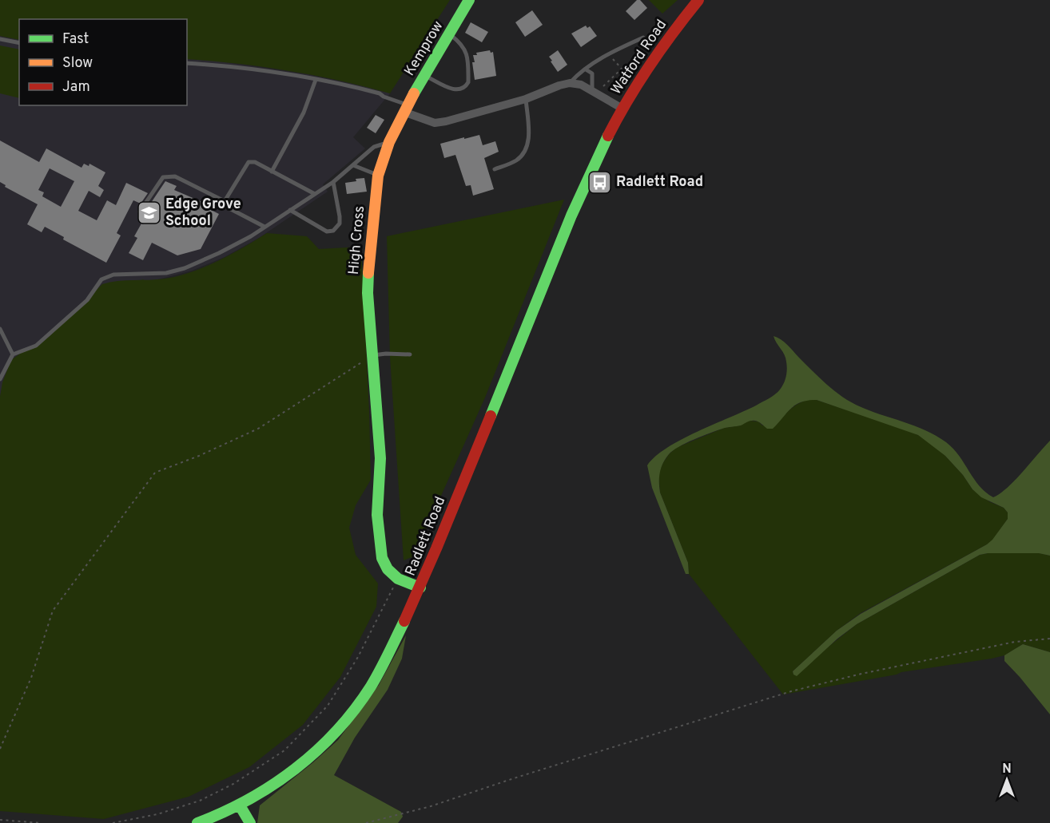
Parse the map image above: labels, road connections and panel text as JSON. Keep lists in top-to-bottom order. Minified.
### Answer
{"streets":{"main road":["Kemprow","Watford Road","High Cross","Radlett Road"]},"crossings":[["Kemprow","High Cross"],["Watford Road","Radlett Road"],["High Cross","Radlett Road"]],"places":{"bus stop":["Radlett Road"],"school or university":["Edge Grove School"]},"legend":["Fast","Slow","Jam"],"north":"top"}
